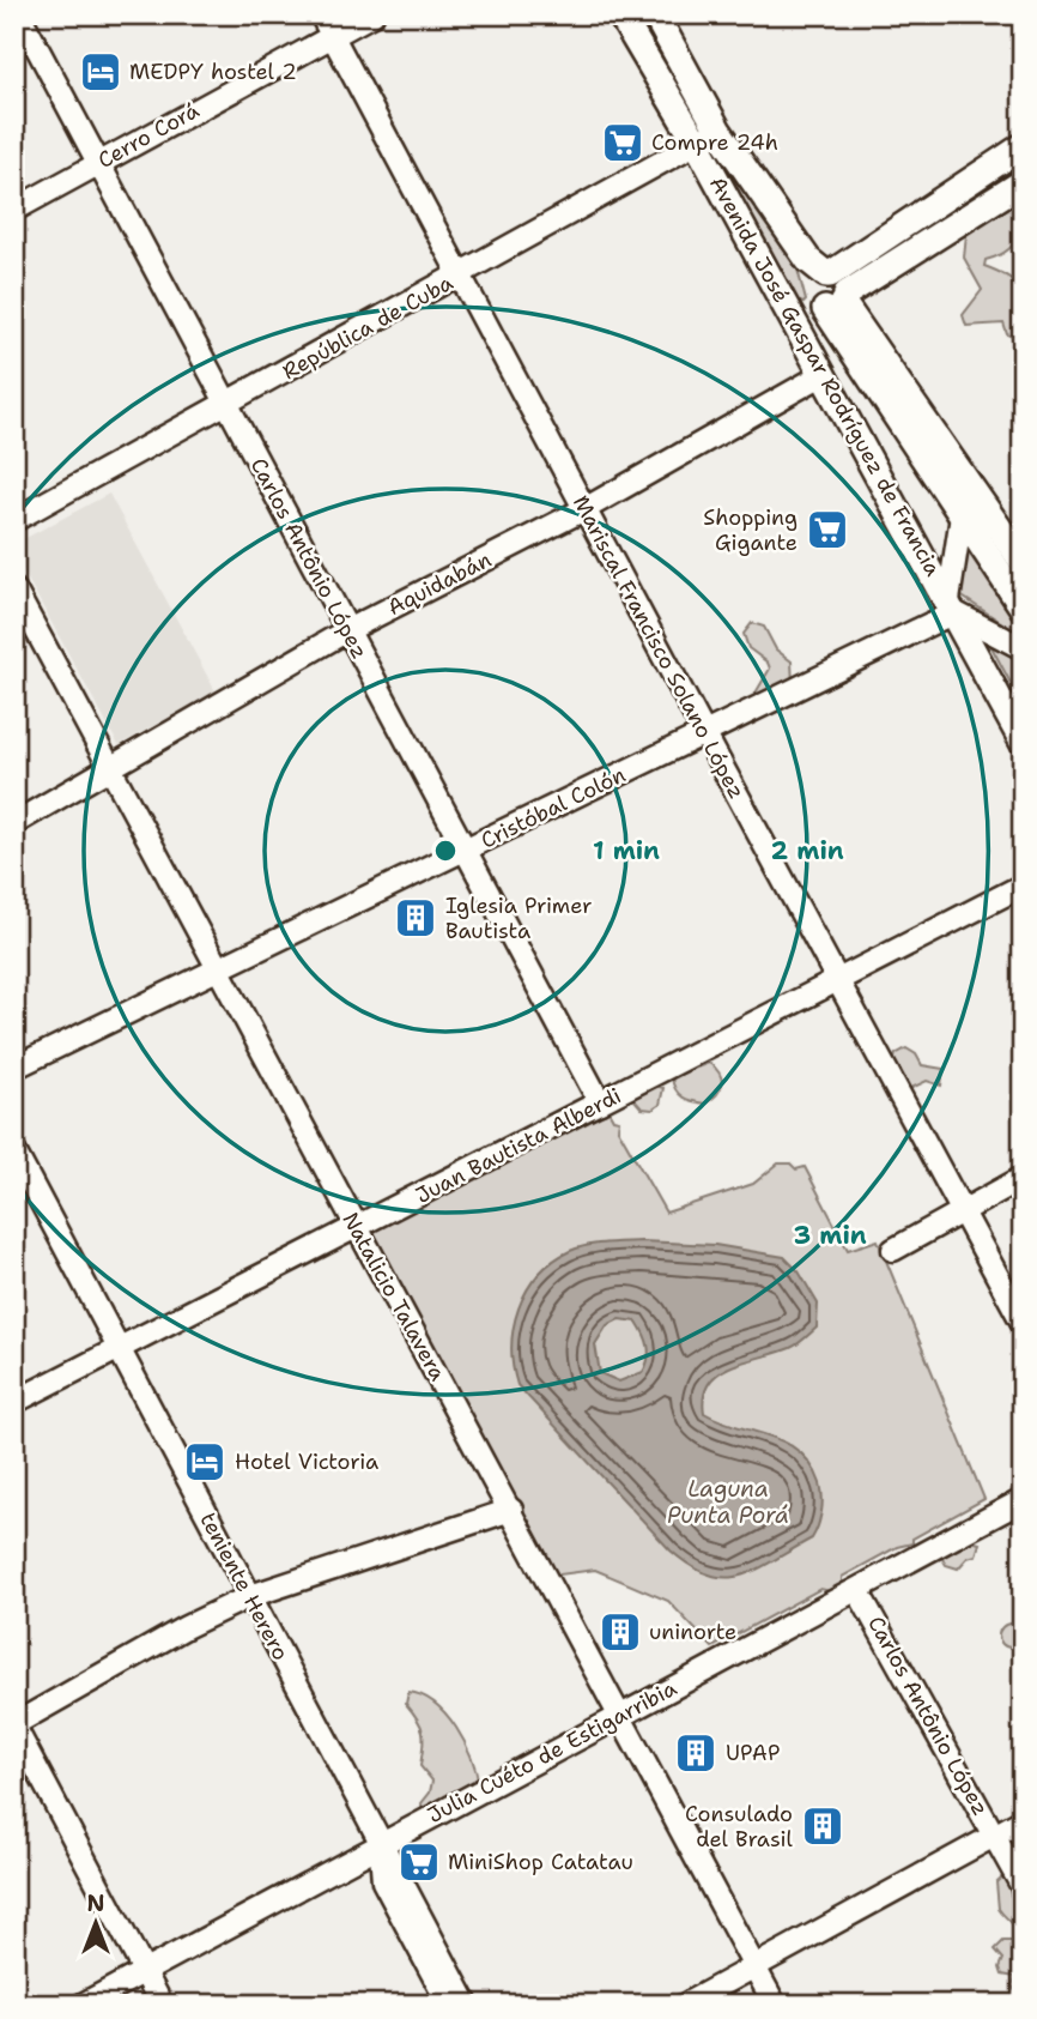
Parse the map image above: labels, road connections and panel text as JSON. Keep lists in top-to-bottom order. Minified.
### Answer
{"streets":{"main road":["Avenida José Gaspar Rodríguez de Francia"],"street":["Cerro Corá","República de Cuba","Carlos Antônio López","Aquidabán","Mariscal Francisco Solano López","Cristóbal Colón","Juan Bautista Alberdi","Natalicio Talavera","teniente Herero","Julia Cuéto de Estigarribia"]},"crossings":[["Cerro Corá","Carlos Antônio López"],["Cerro Corá","Mariscal Francisco Solano López"],["República de Cuba","Avenida José Gaspar Rodríguez de Francia"],["República de Cuba","Carlos Antônio López"],["República de Cuba","Mariscal Francisco Solano López"],["Avenida José Gaspar Rodríguez de Francia","Aquidabán"],["Avenida José Gaspar Rodríguez de Francia","Cristóbal Colón"],["Carlos Antônio López","Aquidabán"],["Carlos Antônio López","Cristóbal Colón"],["Carlos Antônio López","Juan Bautista Alberdi"],["Carlos Antônio López","Julia Cuéto de Estigarribia"],["Aquidabán","Mariscal Francisco Solano López"],["Aquidabán","Natalicio Talavera"],["Mariscal Francisco Solano López","Cristóbal Colón"],["Mariscal Francisco Solano López","Juan Bautista Alberdi"],["Cristóbal Colón","Natalicio Talavera"],["Juan Bautista Alberdi","Natalicio Talavera"],["Juan Bautista Alberdi","teniente Herero"],["Natalicio Talavera","Julia Cuéto de Estigarribia"],["teniente Herero","Julia Cuéto de Estigarribia"]],"water":["Laguna Punta Porá"],"places":{"hotel":["MEDPY hostel 2","Hotel Victoria"],"supermarket":["Compre 24h","Shopping Gigante","MiniShop Catatau"],"building":["Iglesia Primer Bautista","uninorte","UPAP","Consulado del Brasil"]},"north":"top","rings":["1 min","2 min","3 min"]}
